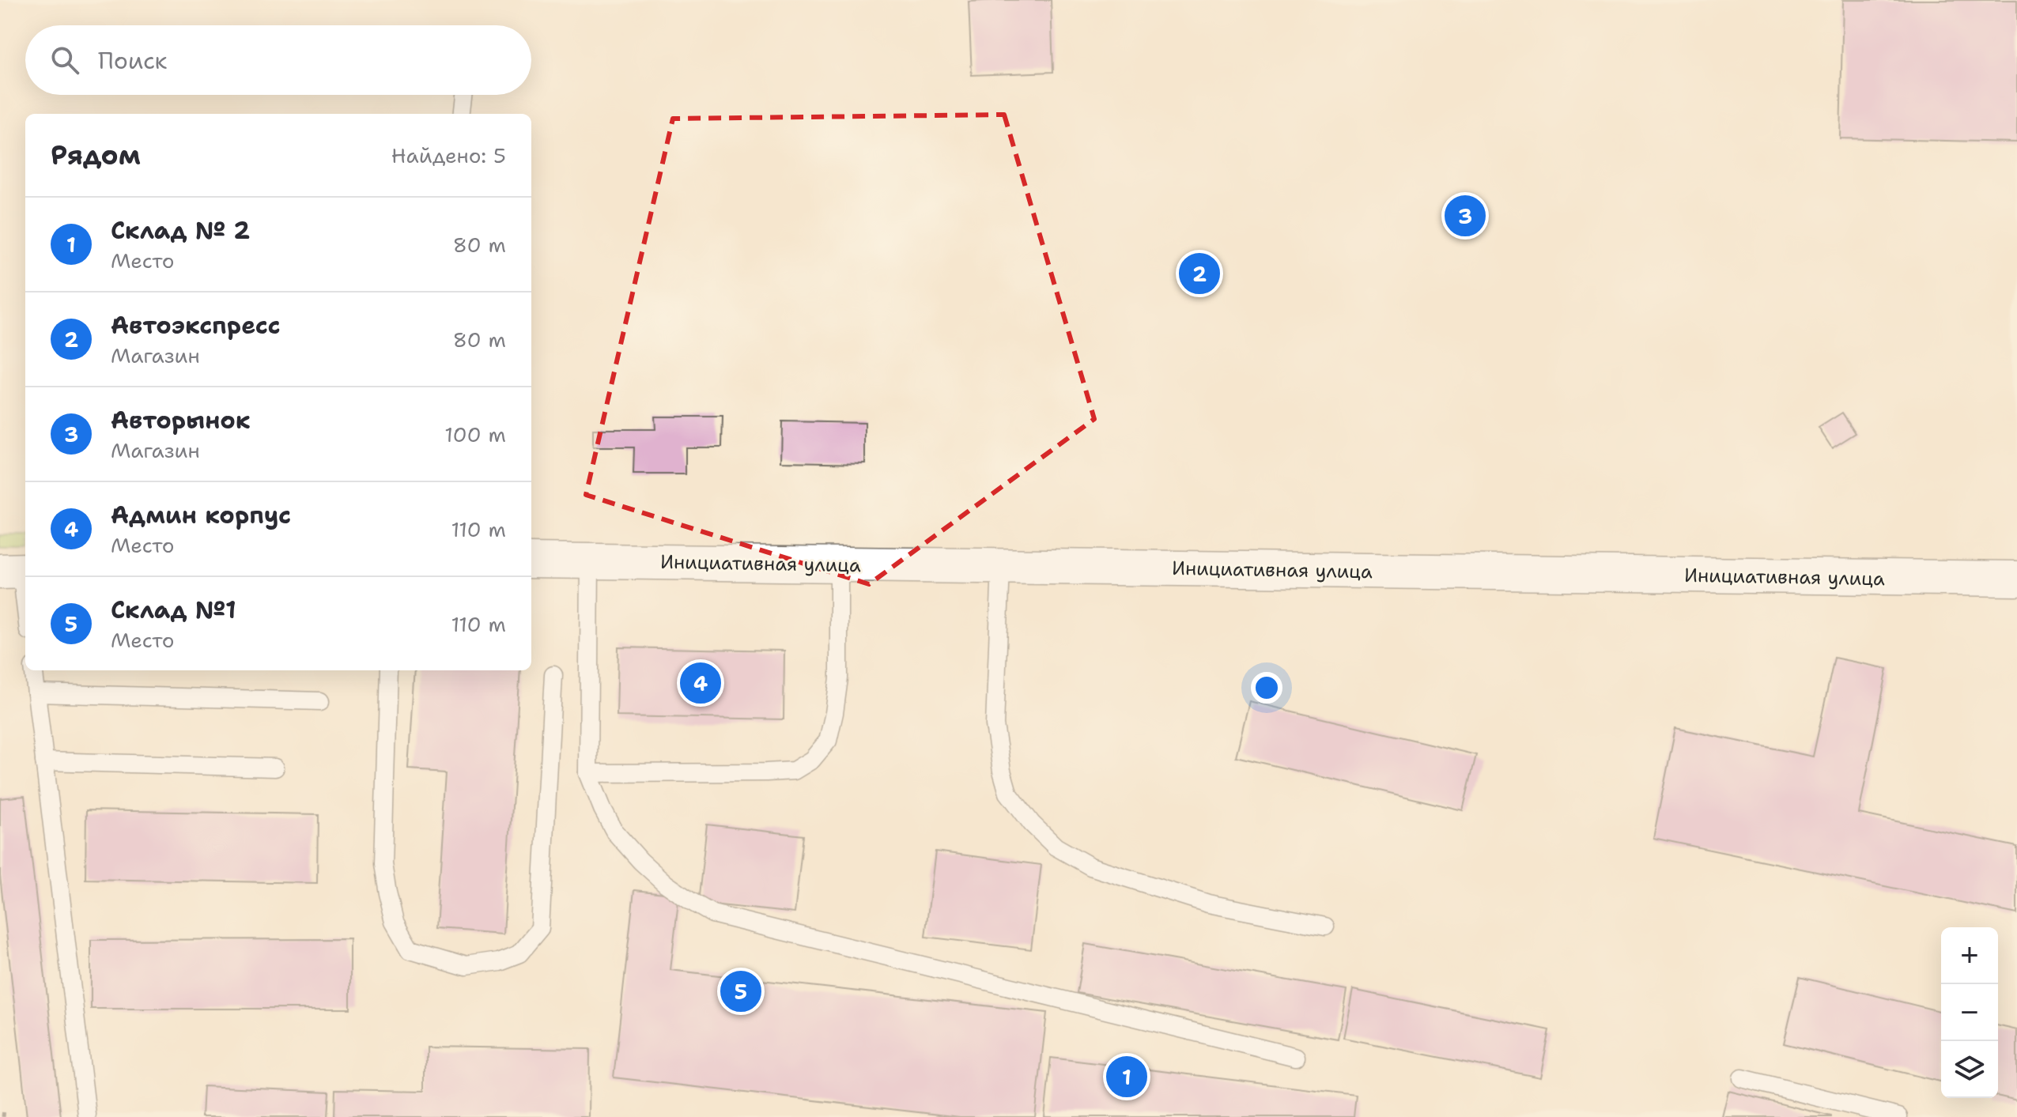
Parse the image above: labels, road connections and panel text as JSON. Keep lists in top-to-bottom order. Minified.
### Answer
{"streets":{"street":["Инициативная улица"]},"page":{"search":"Поиск","heading":["Рядом","Найдено: 5"],"pins":["3","2","4","5","1"],"list":[{"mark":"1","name":"Склад № 2","note":"Место","value":"80 m"},{"mark":"2","name":"Автоэкспресс","note":"Магазин","value":"80 m"},{"mark":"3","name":"Авторынок","note":"Магазин","value":"100 m"},{"mark":"4","name":"Админ корпус","note":"Место","value":"110 m"},{"mark":"5","name":"Склад №1","note":"Место","value":"110 m"}],"map_buttons":["+","−"]}}
